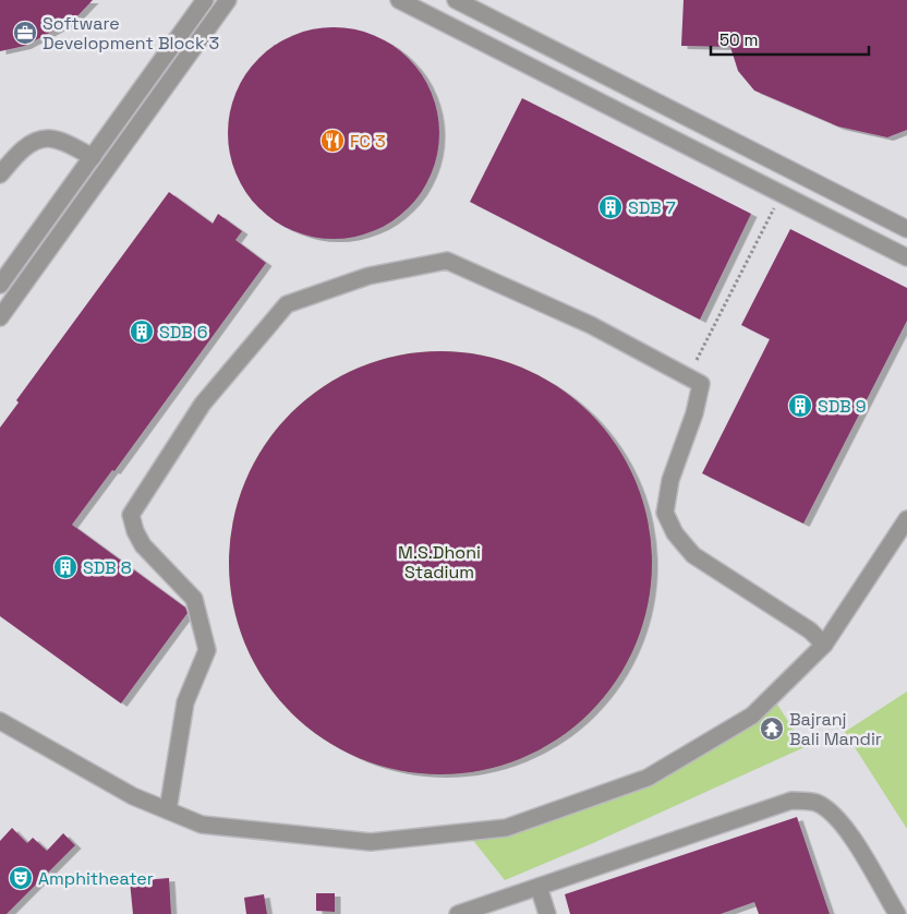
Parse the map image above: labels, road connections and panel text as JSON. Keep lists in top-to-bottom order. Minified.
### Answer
{"parks":["M.S.Dhoni Stadium"],"places":{"office":["Software Development Block 3"],"restaurant":["FC 3"],"building":["SDB 7","SDB 6","SDB 9","SDB 8"],"temple":["Bajranj Bali Mandir"],"theatre":["Amphitheater"]},"scale_bar":"50 m"}
